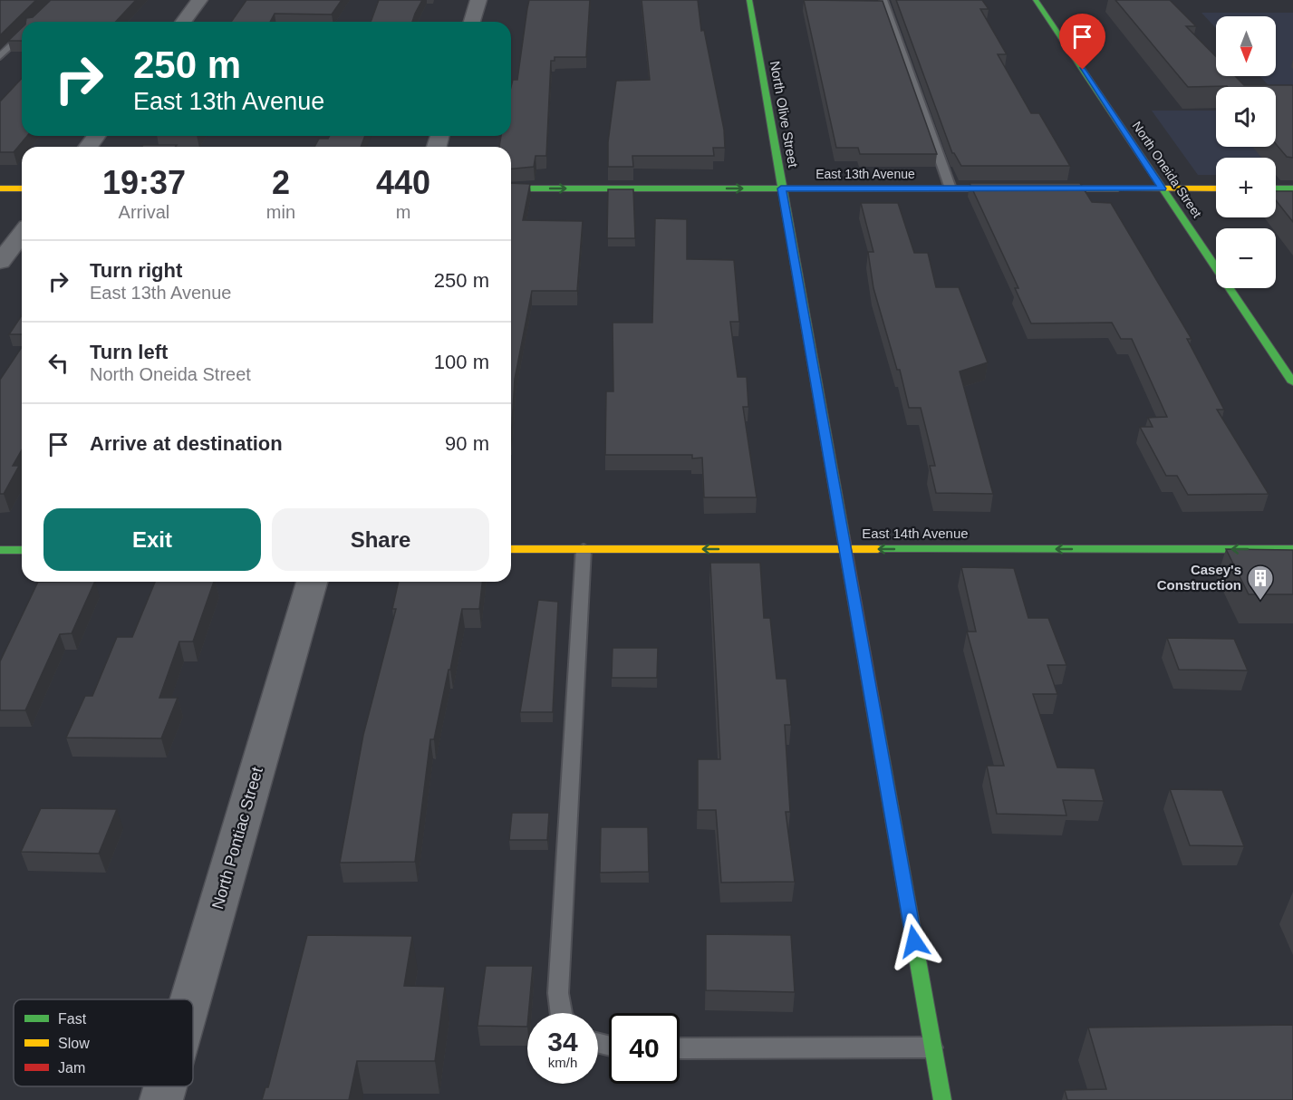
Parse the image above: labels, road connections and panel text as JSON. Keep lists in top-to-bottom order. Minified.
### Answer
{"streets":{"street":["North Olive Street","North Oneida Street","East 13th Avenue","East 14th Avenue","North Pontiac Street"]},"crossings":[["North Olive Street","East 13th Avenue"],["North Olive Street","East 14th Avenue"],["North Oneida Street","East 13th Avenue"]],"one_way":["East 13th Avenue","East 14th Avenue"],"places":{"building":["Casey's Construction"]},"legend":["Fast","Slow","Jam"],"north":"bottom","page":{"map_buttons":["+","−"],"turn":["250 m","East 13th Avenue"],"eta":["19:37","Arrival","2","min","440","m"],"list":[{"name":"Turn right","note":"East 13th Avenue","value":"250 m"},{"name":"Turn left","note":"North Oneida Street","value":"100 m"},{"name":"Arrive at destination","value":"90 m"}],"buttons":["Exit","Share"],"speed":"34 km/h","limit":"40"}}
